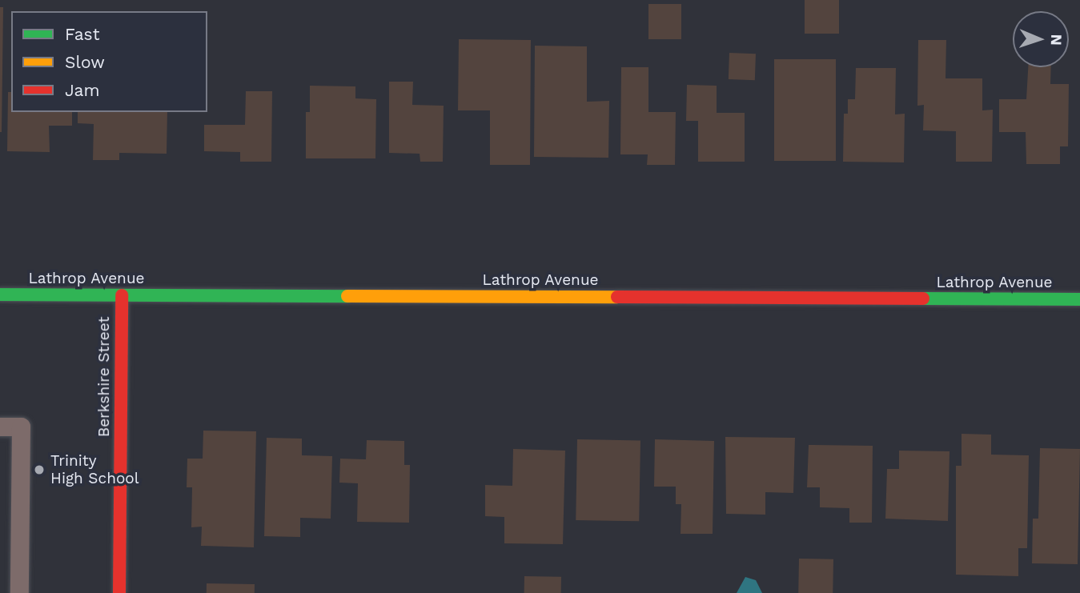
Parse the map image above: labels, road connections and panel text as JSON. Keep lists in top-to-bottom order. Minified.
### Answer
{"streets":{"street":["Lathrop Avenue","Berkshire Street"]},"crossings":[["Lathrop Avenue","Berkshire Street"]],"places":["Trinity High School"],"legend":["Fast","Slow","Jam"],"north":"right"}
